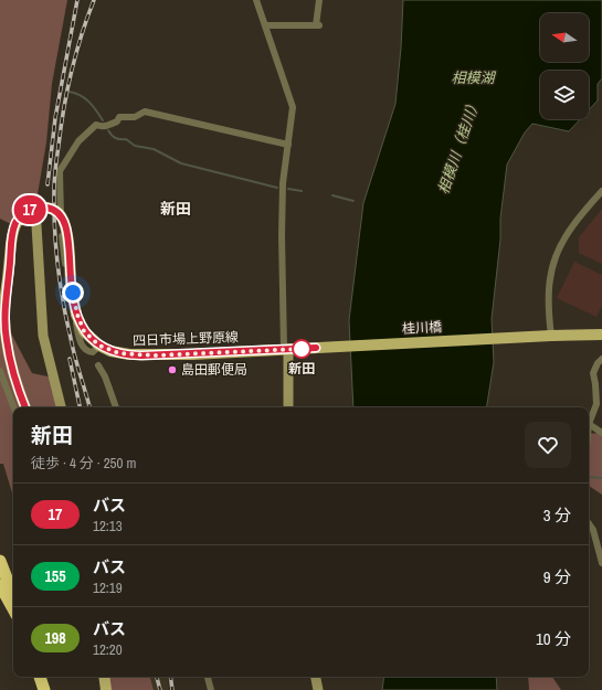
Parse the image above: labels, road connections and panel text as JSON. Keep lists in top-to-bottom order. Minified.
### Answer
{"streets":{"main road":["桂川橋","四日市場上野原線"]},"crossings":[["桂川橋","四日市場上野原線"]],"districts":["新田"],"water":["相模湖","相模川（桂川）"],"places":["新田","島田郵便局"],"lines":["bus line 17"],"north":"left","page":{"on_map":"17","heading":["新田","徒歩 · 4 分 · 250 m"],"list":[{"mark":"17","name":"バス","note":"12:13","value":"3 分"},{"mark":"155","name":"バス","note":"12:19","value":"9 分"},{"mark":"198","name":"バス","note":"12:20","value":"10 分"}]}}
